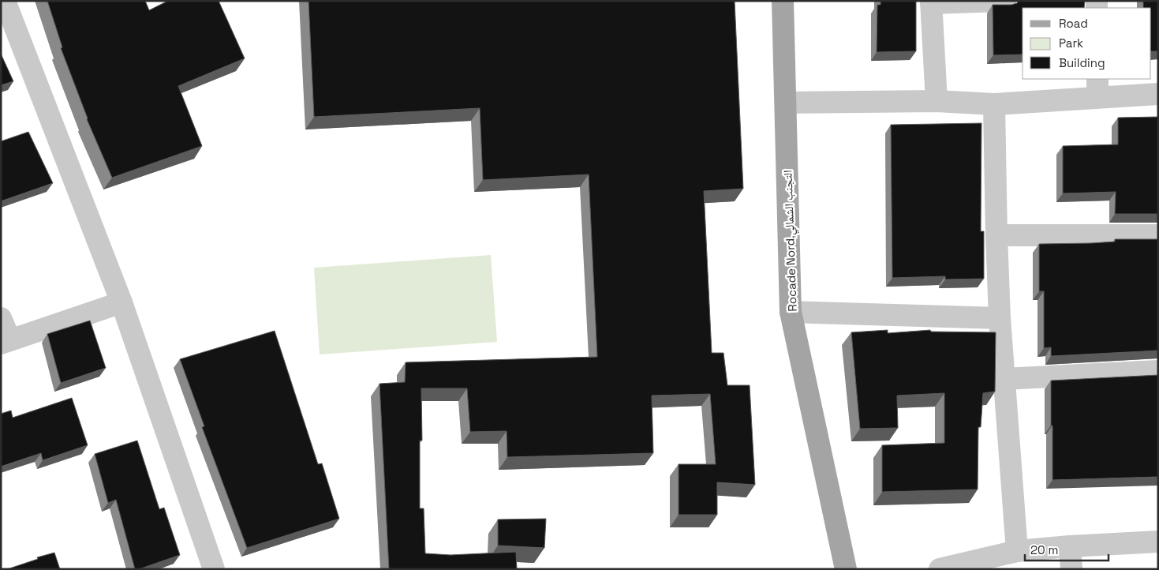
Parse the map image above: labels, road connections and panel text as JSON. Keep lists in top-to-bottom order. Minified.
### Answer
{"streets":{"main road":["Rocade Nord,التجنب الشمالي"]},"legend":["Road","Park","Building"],"scale_bar":"20 m"}
